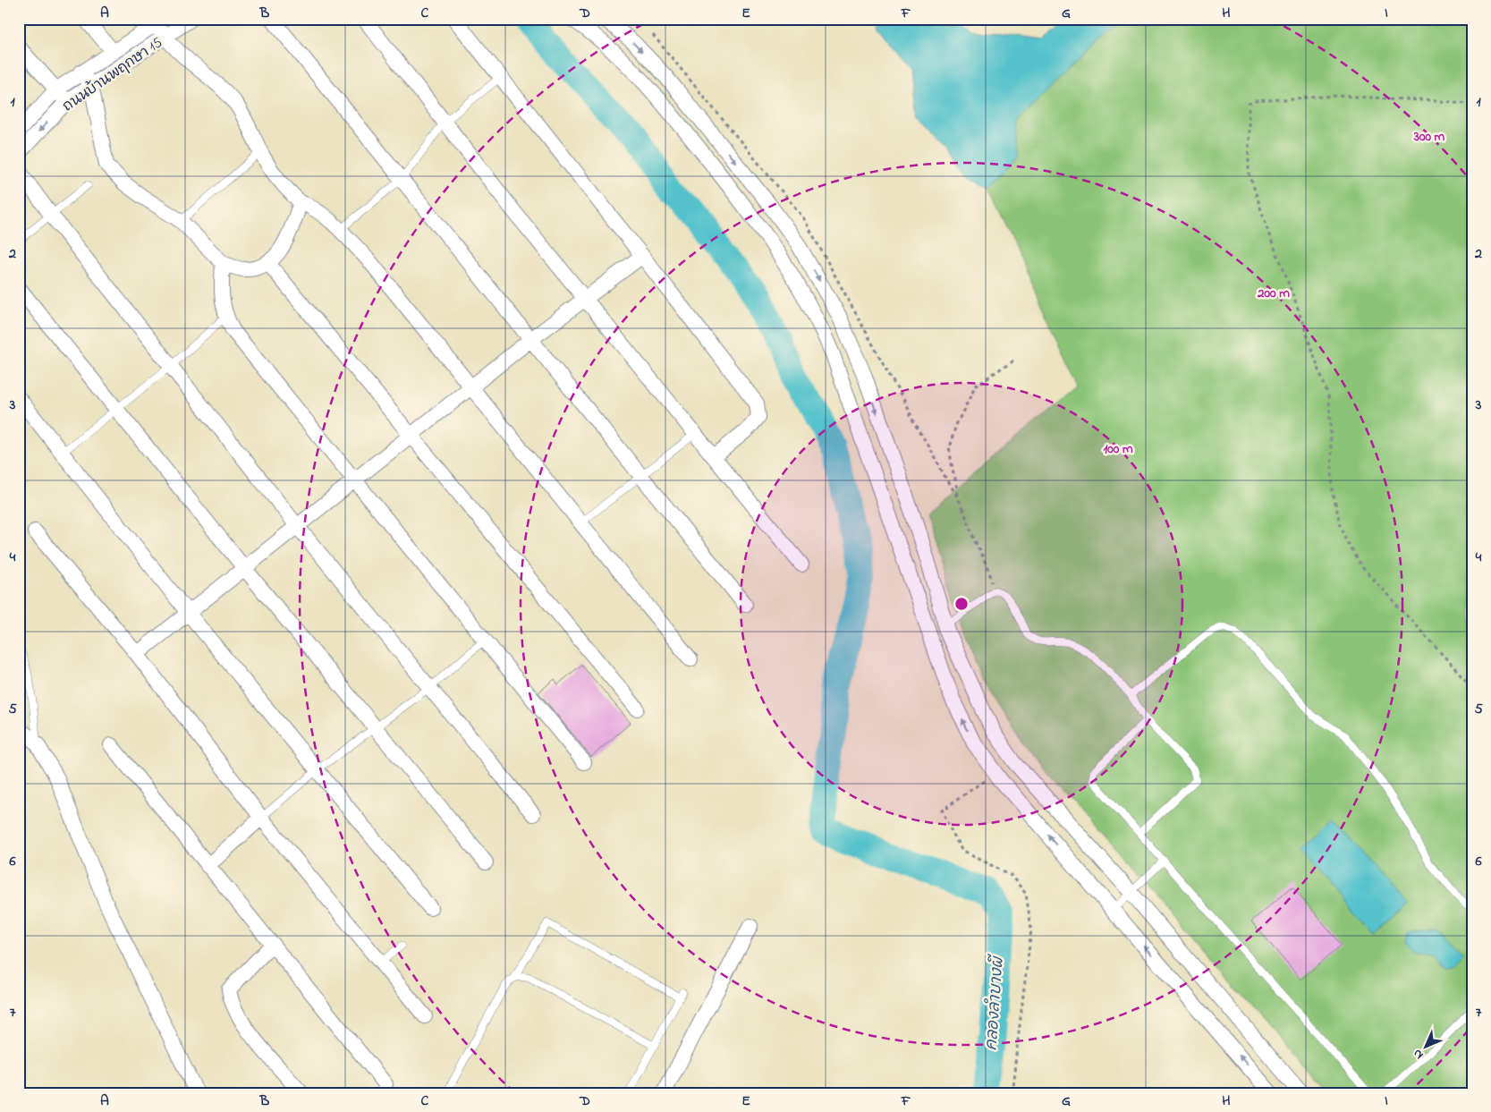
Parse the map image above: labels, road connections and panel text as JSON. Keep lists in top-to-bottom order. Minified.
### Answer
{"streets":{"street":["ถนนบ้านพฤกษา 15"]},"water":["คลองลำบางผี"],"north":"bottom left","grid":{"columns":["A","B","C","D","E","F","G","H","I"],"rows":["1","2","3","4","5","6","7"]},"rings":["300 m","200 m","100 m"]}
